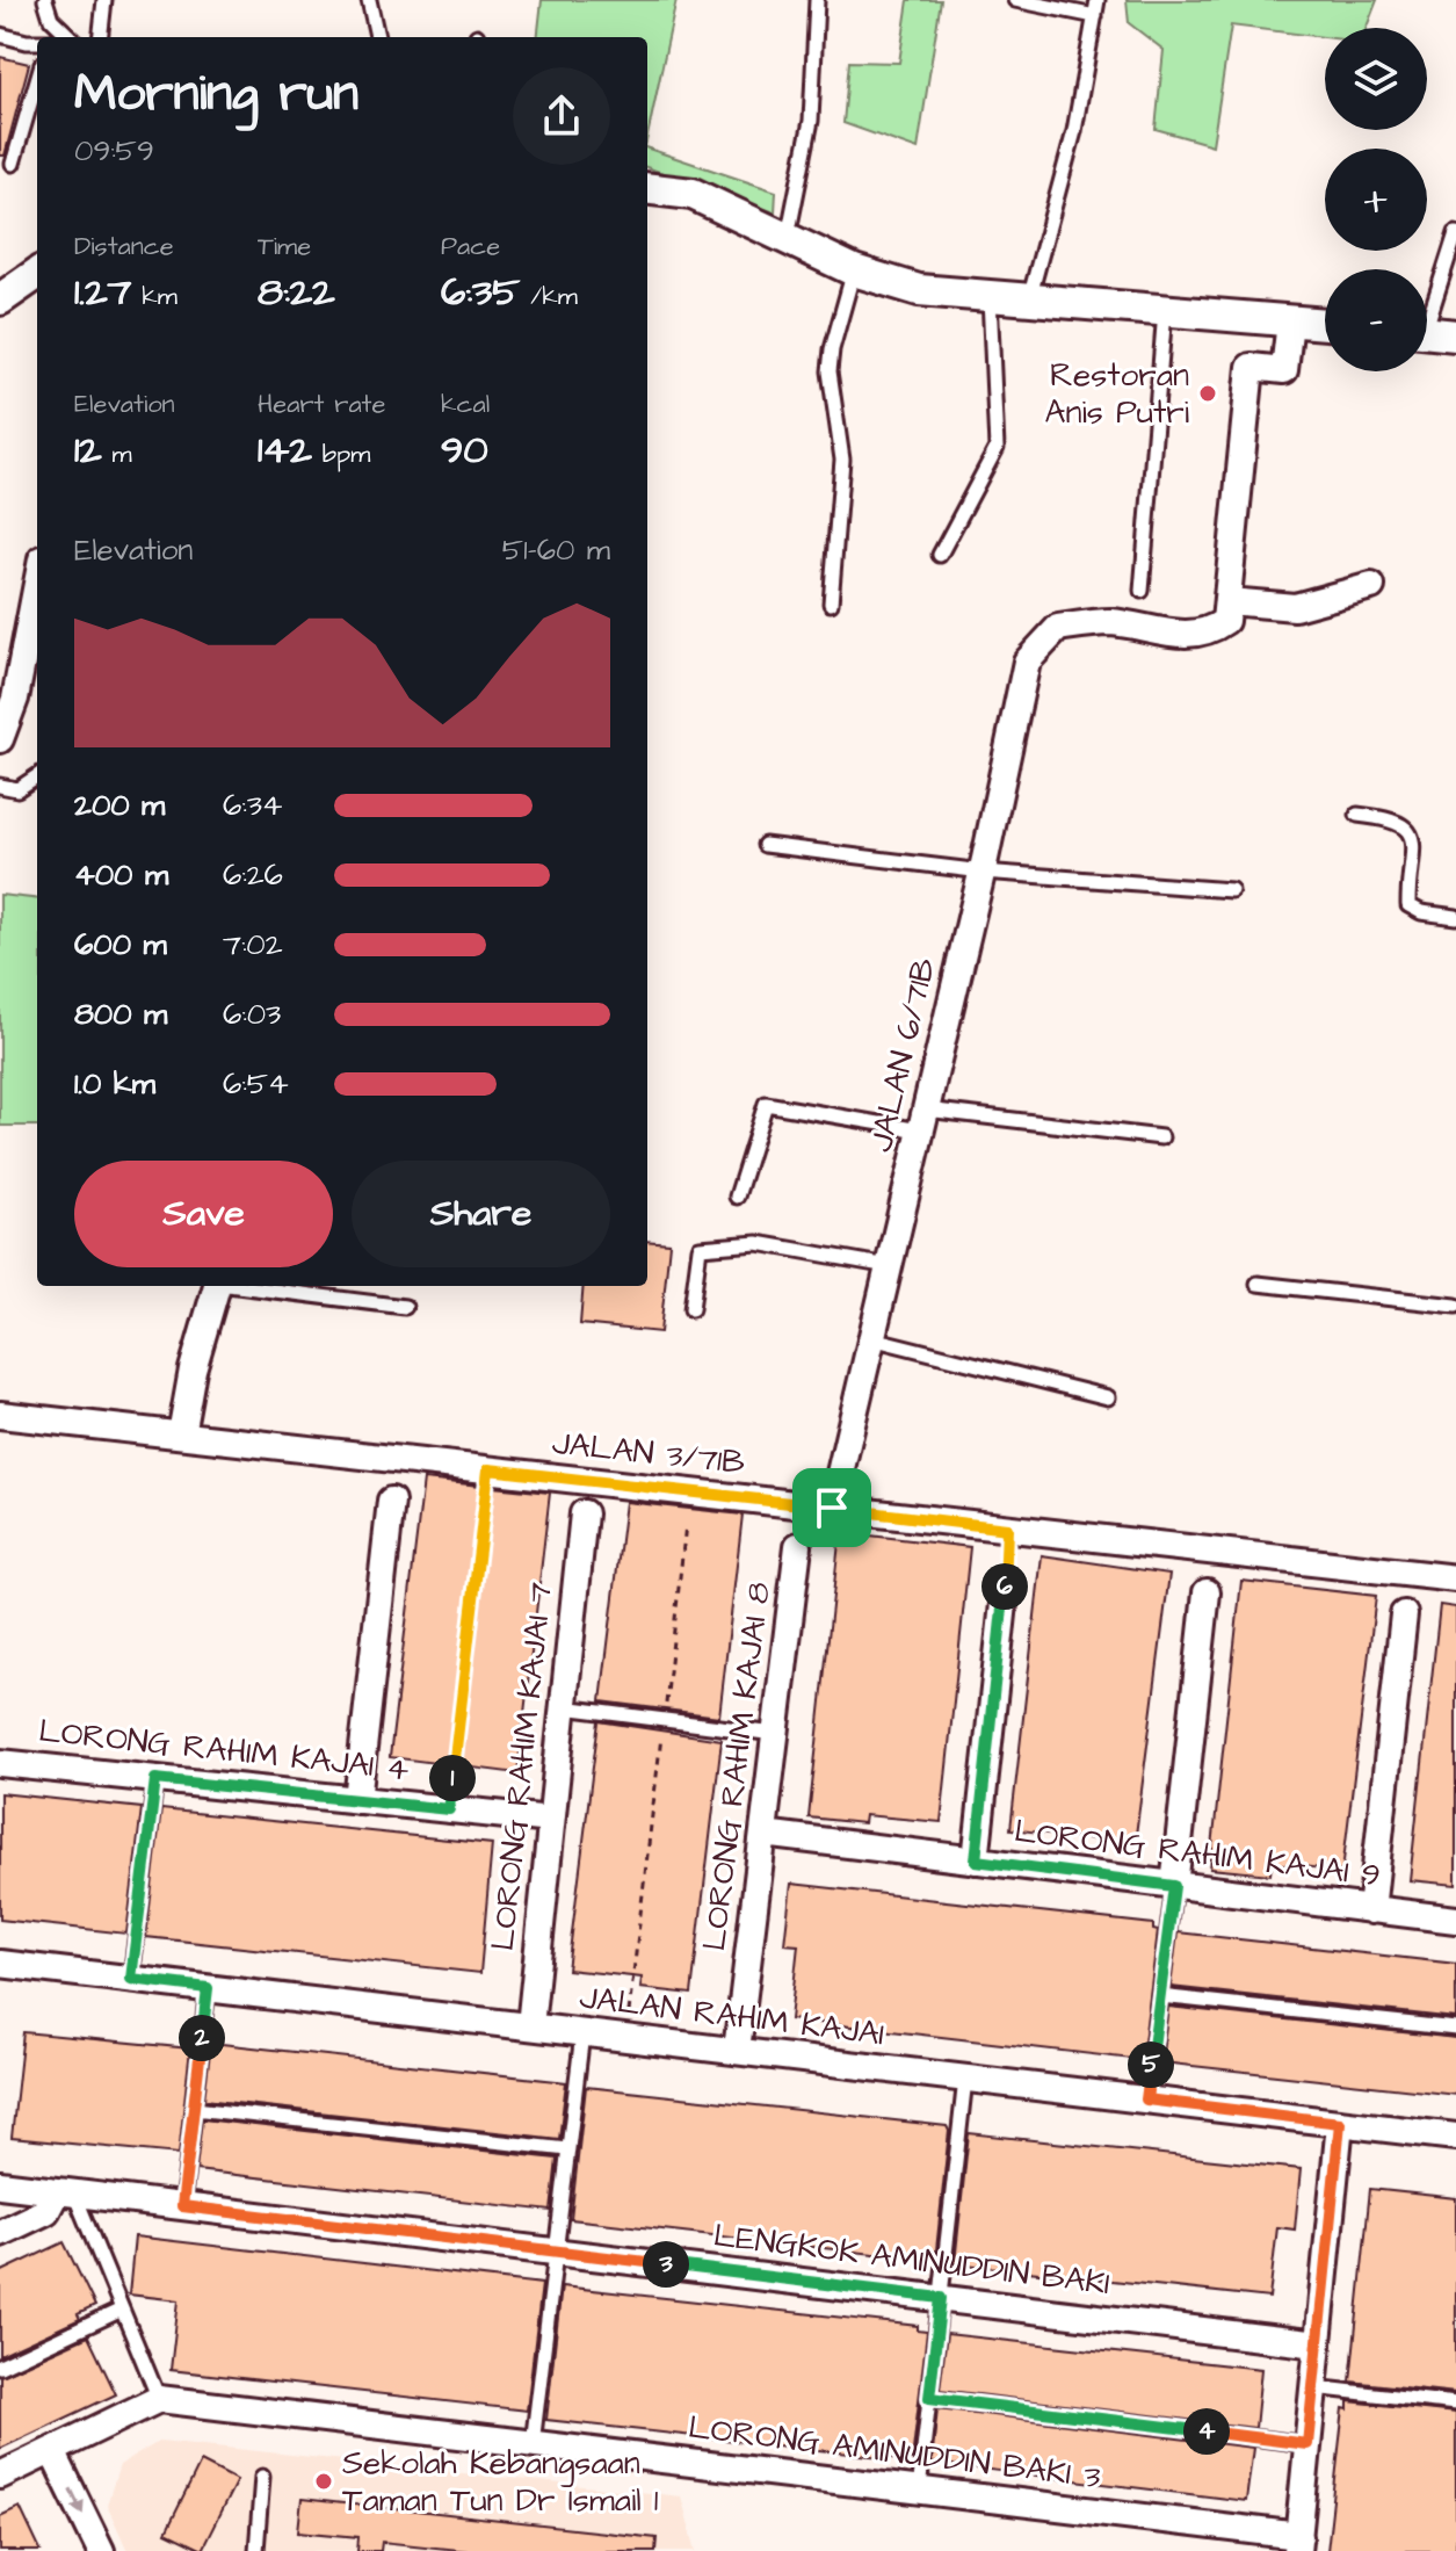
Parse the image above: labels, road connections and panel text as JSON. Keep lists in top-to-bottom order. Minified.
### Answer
{"streets":{"street":["JALAN 6/71B","JALAN 3/71B","LORONG RAHIM KAJAI 4","LORONG RAHIM KAJAI 7","LORONG RAHIM KAJAI 8","LORONG RAHIM KAJAI 9","JALAN RAHIM KAJAI","LENGKOK AMINUDDIN BAKI","LORONG AMINUDDIN BAKI 3"]},"crossings":[["JALAN 6/71B","JALAN 3/71B"],["LORONG RAHIM KAJAI 4","LORONG RAHIM KAJAI 7"],["LORONG RAHIM KAJAI 7","JALAN RAHIM KAJAI"],["LORONG RAHIM KAJAI 8","LORONG RAHIM KAJAI 9"],["LORONG RAHIM KAJAI 8","JALAN RAHIM KAJAI"]],"places":["Restoran Anis Putri","Sekolah Kebangsaan Taman Tun Dr Ismail 1"],"page":{"map_buttons":["+","−"],"heading":["Morning run","09:59"],"stats":[["Distance","1.27 km"],["Time","8:22"],["Pace","6:35 /km"],["Elevation","12 m"],["Heart rate","142 bpm"],["kcal","90"]],"chart":["Elevation","51–60 m"],"list":[{"name":"200 m","note":"6:34"},{"name":"400 m","note":"6:26"},{"name":"600 m","note":"7:02"},{"name":"800 m","note":"6:03"},{"name":"1.0 km","note":"6:54"}],"buttons":["Save","Share"],"pins":["6","1","2","5","3","4"]}}
